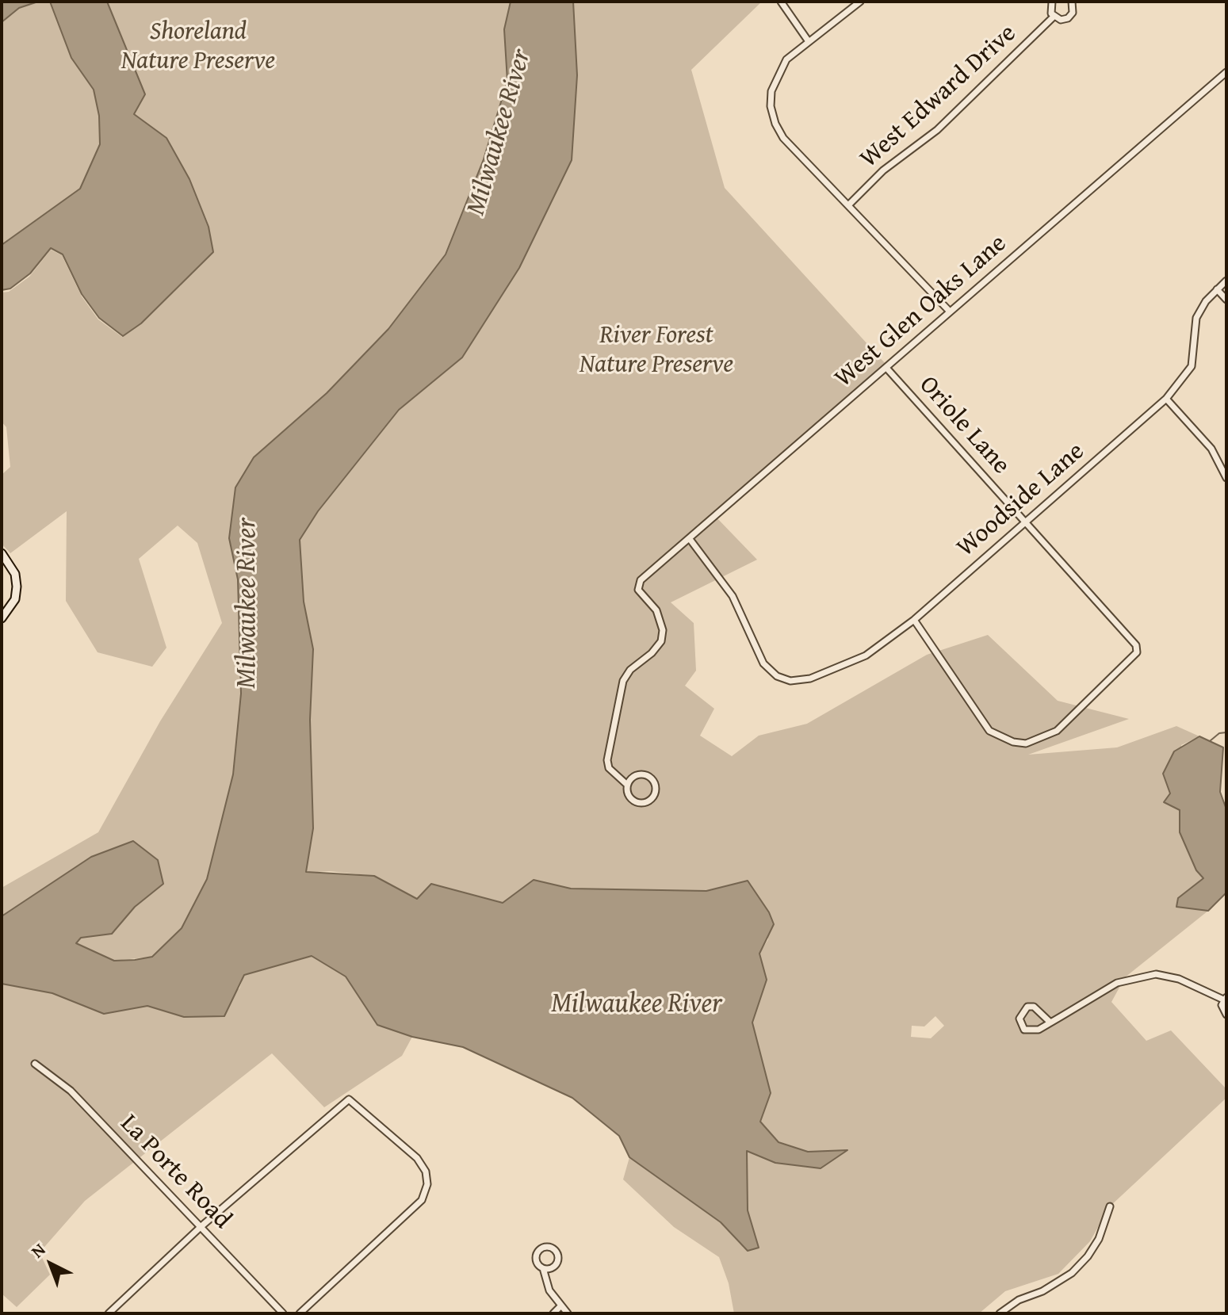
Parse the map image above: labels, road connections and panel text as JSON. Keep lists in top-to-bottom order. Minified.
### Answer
{"streets":{"street":["West Edward Drive","West Glen Oaks Lane","Oriole Lane","Woodside Lane","La Porte Road"]},"crossings":[["West Glen Oaks Lane","Oriole Lane"],["West Glen Oaks Lane","Woodside Lane"],["Oriole Lane","Woodside Lane"]],"water":["Milwaukee River"],"parks":["Shoreland Nature Preserve","River Forest Nature Preserve"],"north":"top left"}
